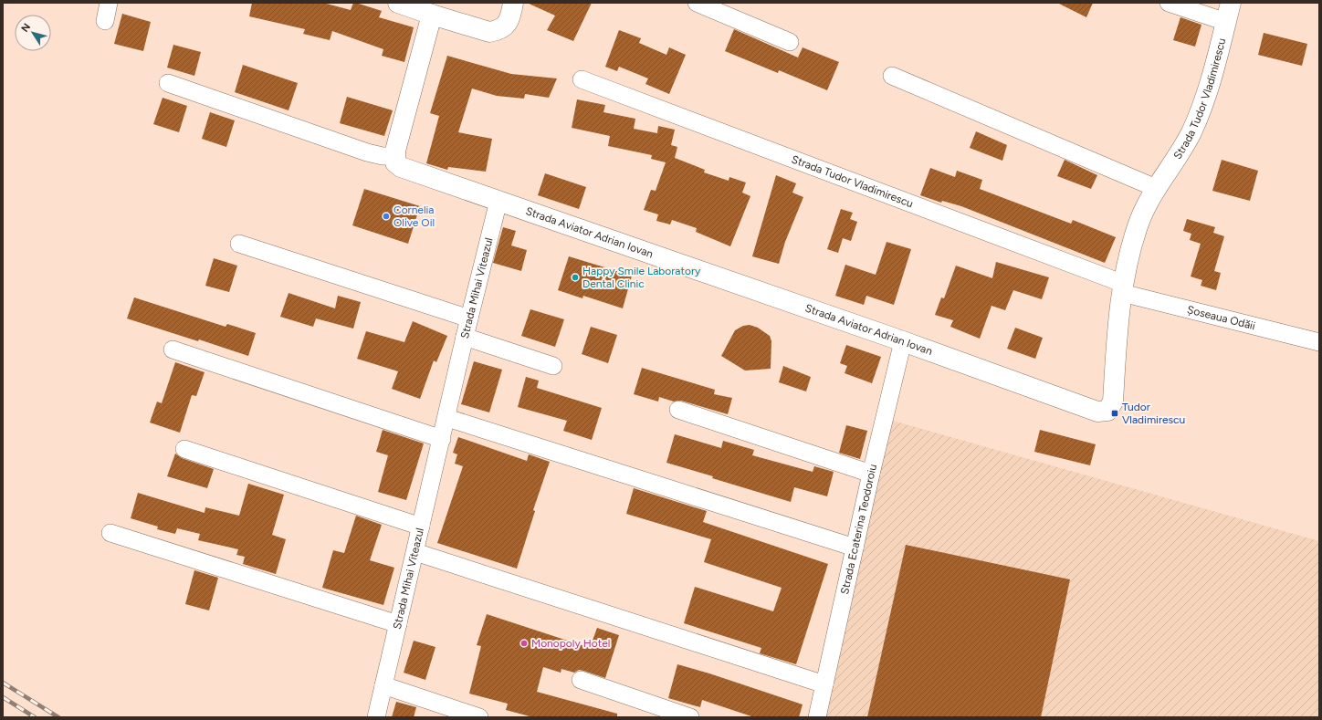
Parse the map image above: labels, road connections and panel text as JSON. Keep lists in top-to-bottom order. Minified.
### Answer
{"streets":{"street":["Strada Tudor Vladimirescu","Strada Aviator Adrian Iovan","Strada Mihai Viteazul","Șoseaua Odăii","Strada Ecaterina Teodoroiu"]},"crossings":[["Strada Tudor Vladimirescu","Strada Aviator Adrian Iovan"],["Strada Tudor Vladimirescu","Șoseaua Odăii"],["Strada Aviator Adrian Iovan","Strada Mihai Viteazul"],["Strada Aviator Adrian Iovan","Strada Ecaterina Teodoroiu"]],"places":{"other":["Cornelia Olive Oil","Happy Smile Laboratory Dental Clinic","Monopoly Hotel"],"transit":["Tudor Vladimirescu"]},"north":"top left"}
